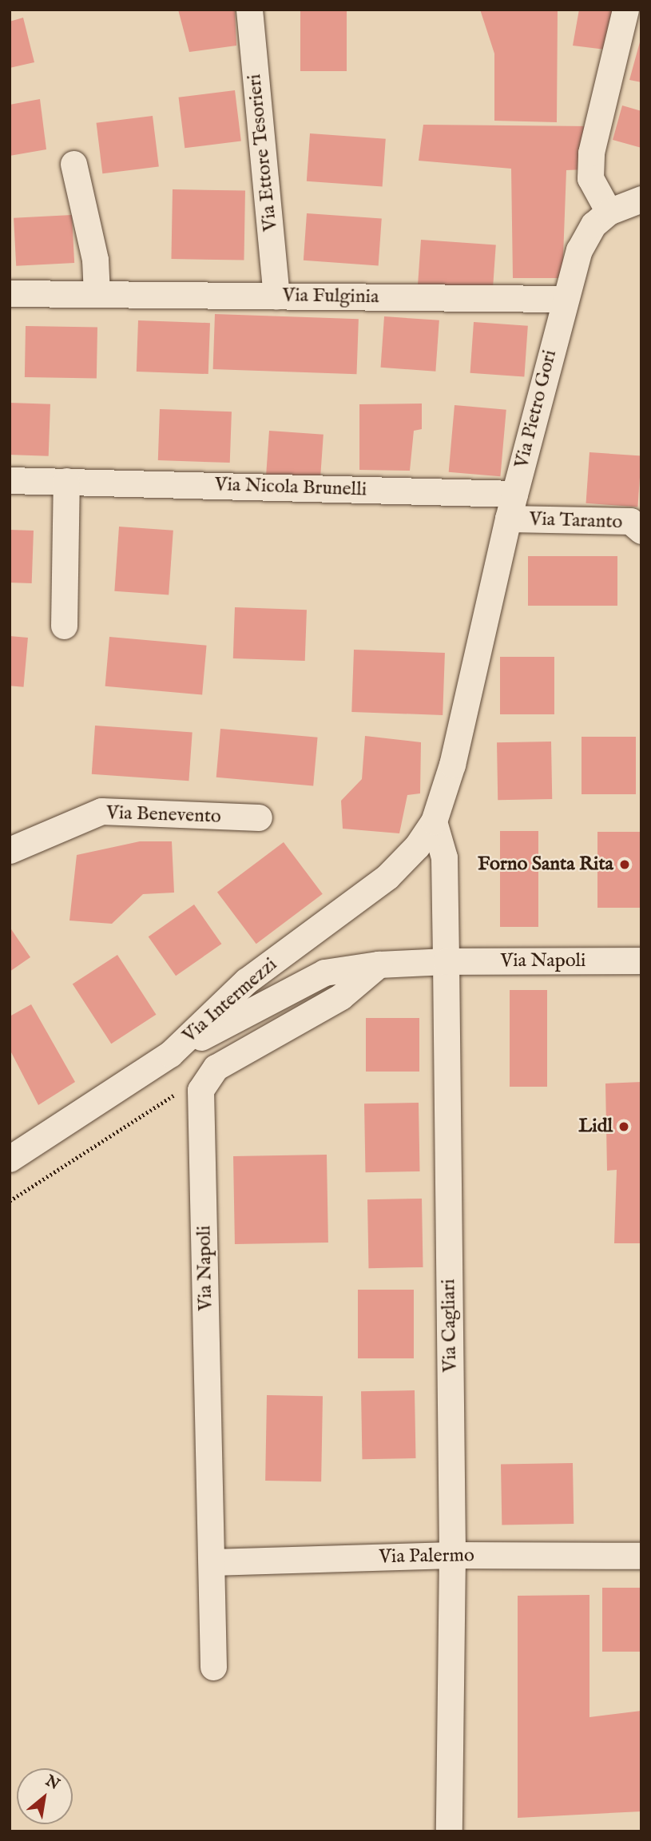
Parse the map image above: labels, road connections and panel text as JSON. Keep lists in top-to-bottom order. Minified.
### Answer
{"streets":{"street":["Via Ettore Tesorieri","Via Fulginia","Via Pietro Gori","Via Nicola Brunelli","Via Taranto","Via Benevento","Via Napoli","Via Intermezzi","Via Cagliari","Via Palermo"]},"crossings":[["Via Ettore Tesorieri","Via Fulginia"],["Via Fulginia","Via Pietro Gori"],["Via Pietro Gori","Via Nicola Brunelli"],["Via Pietro Gori","Via Taranto"],["Via Pietro Gori","Via Intermezzi"],["Via Pietro Gori","Via Cagliari"],["Via Nicola Brunelli","Via Taranto"],["Via Napoli","Via Intermezzi"],["Via Napoli","Via Cagliari"],["Via Napoli","Via Palermo"],["Via Intermezzi","Via Cagliari"],["Via Cagliari","Via Palermo"]],"places":["Forno Santa Rita","Lidl"],"north":"top right"}
